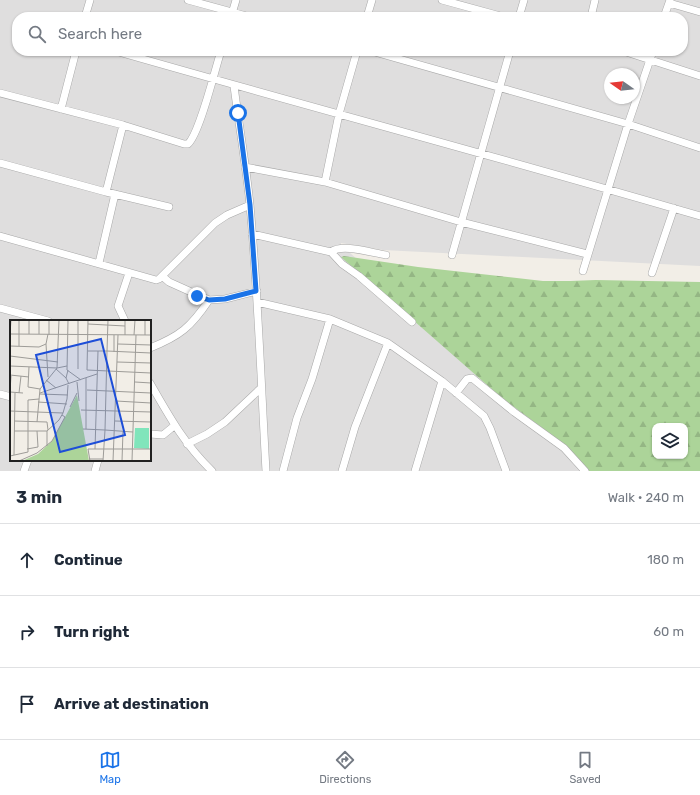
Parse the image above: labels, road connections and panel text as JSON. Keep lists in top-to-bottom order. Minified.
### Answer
{"north":"left","page":{"search":"Search here","heading":["3 min","Walk · 240 m"],"list":[["Continue","180 m"],["Turn right","60 m"],"Arrive at destination"],"nav":["Map","Directions","Saved"]}}
